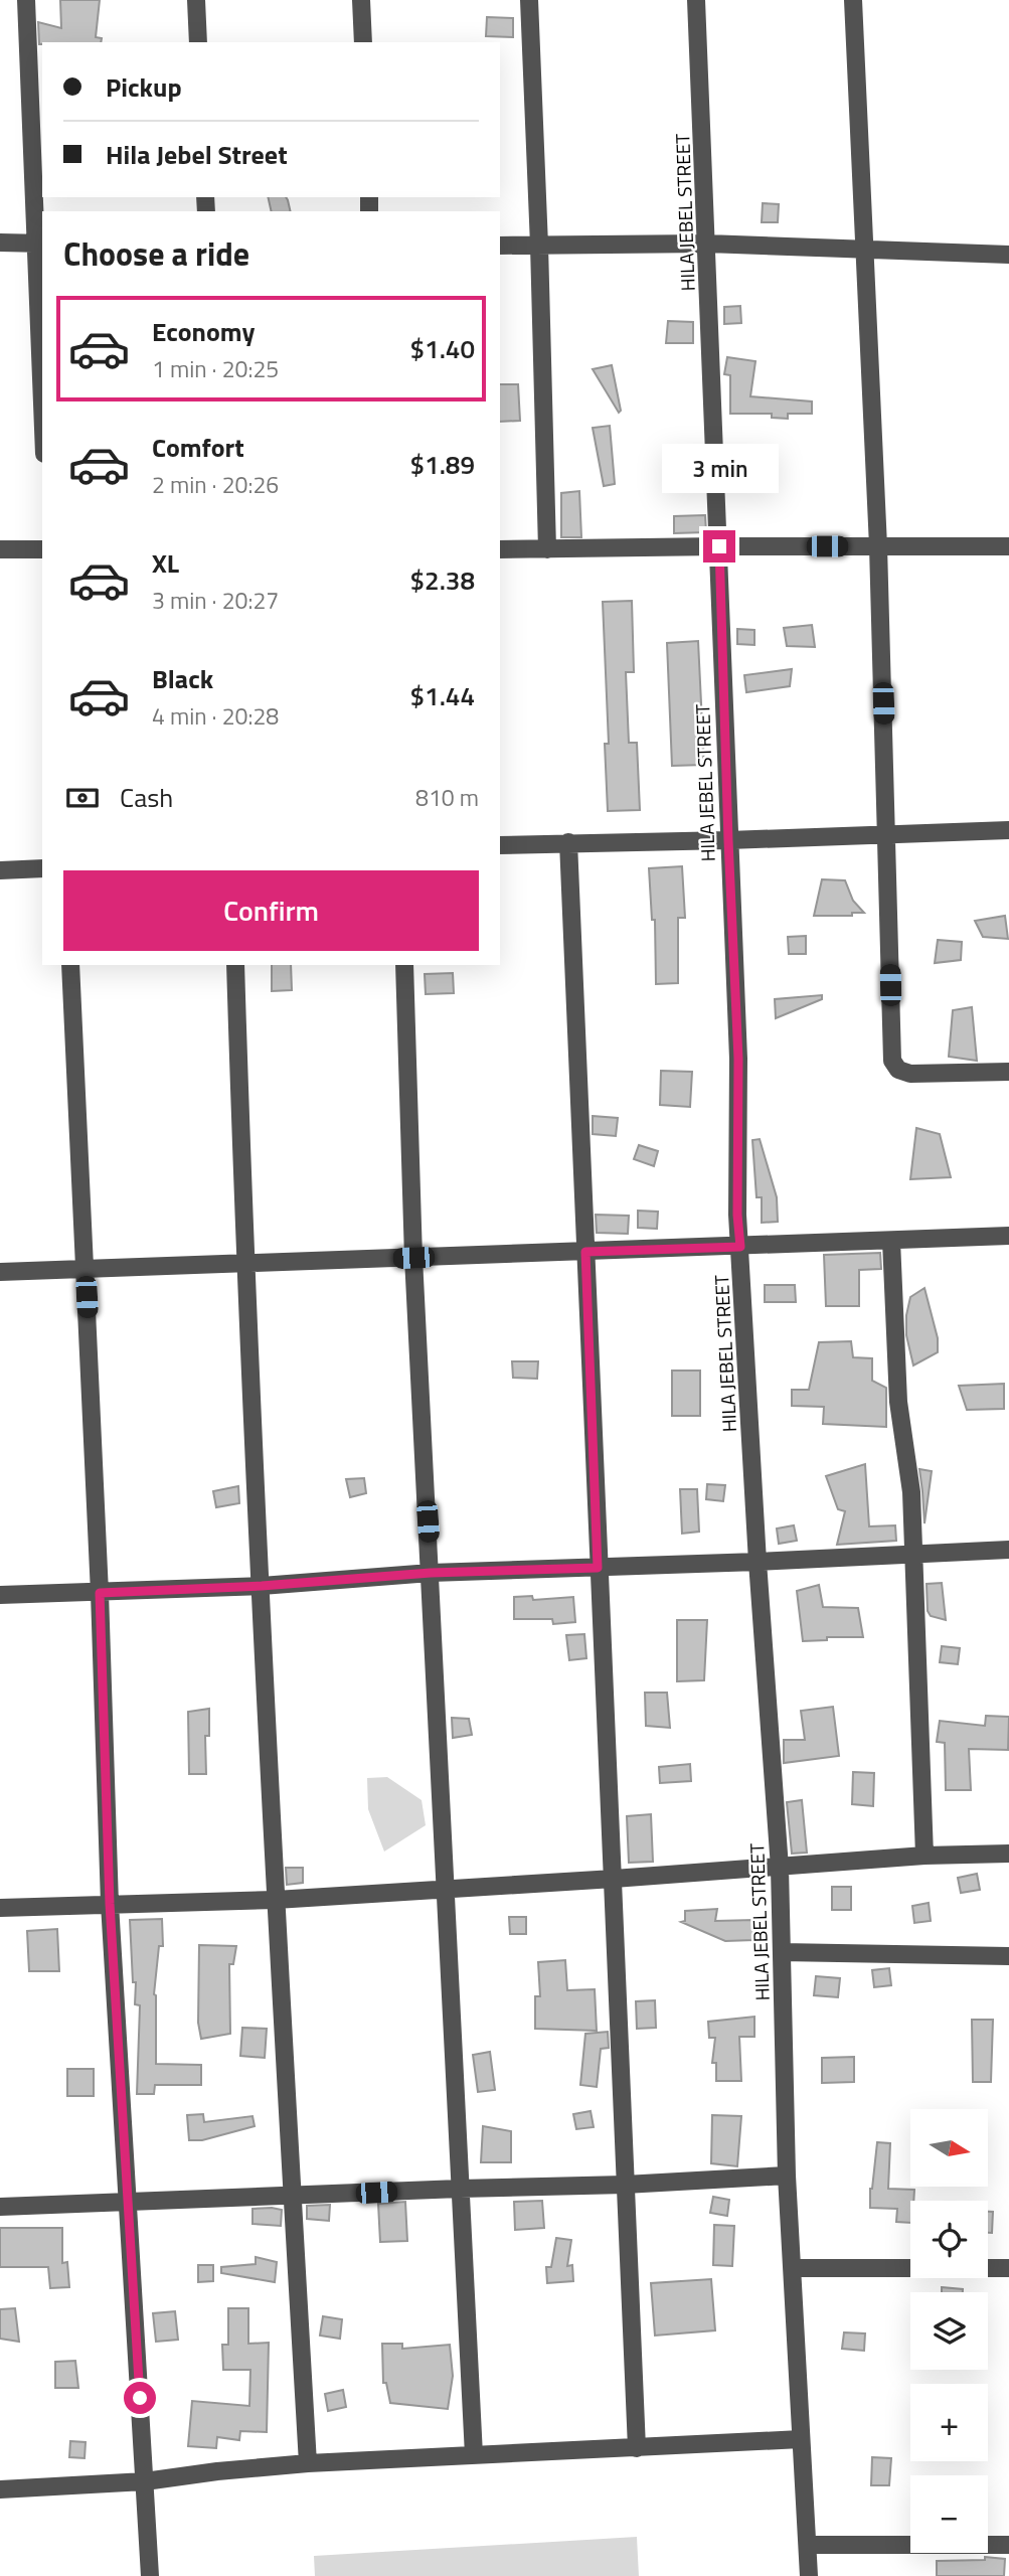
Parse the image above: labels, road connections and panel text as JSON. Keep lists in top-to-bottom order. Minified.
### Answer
{"streets":{"street":["HILA JEBEL STREET"]},"north":"right","page":{"banner":["Pickup","Hila Jebel Street"],"heading":"Choose a ride","list":[{"name":"Economy","note":"1 min · 20:25","value":"$1.40"},{"name":"Comfort","note":"2 min · 20:26","value":"$1.89"},{"name":"XL","note":"3 min · 20:27","value":"$2.38"},{"name":"Black","note":"4 min · 20:28","value":"$1.44"}],"bubble":"3 min","pay":["Cash","810 m"],"buttons":"Confirm","map_buttons":["+","−"]}}
